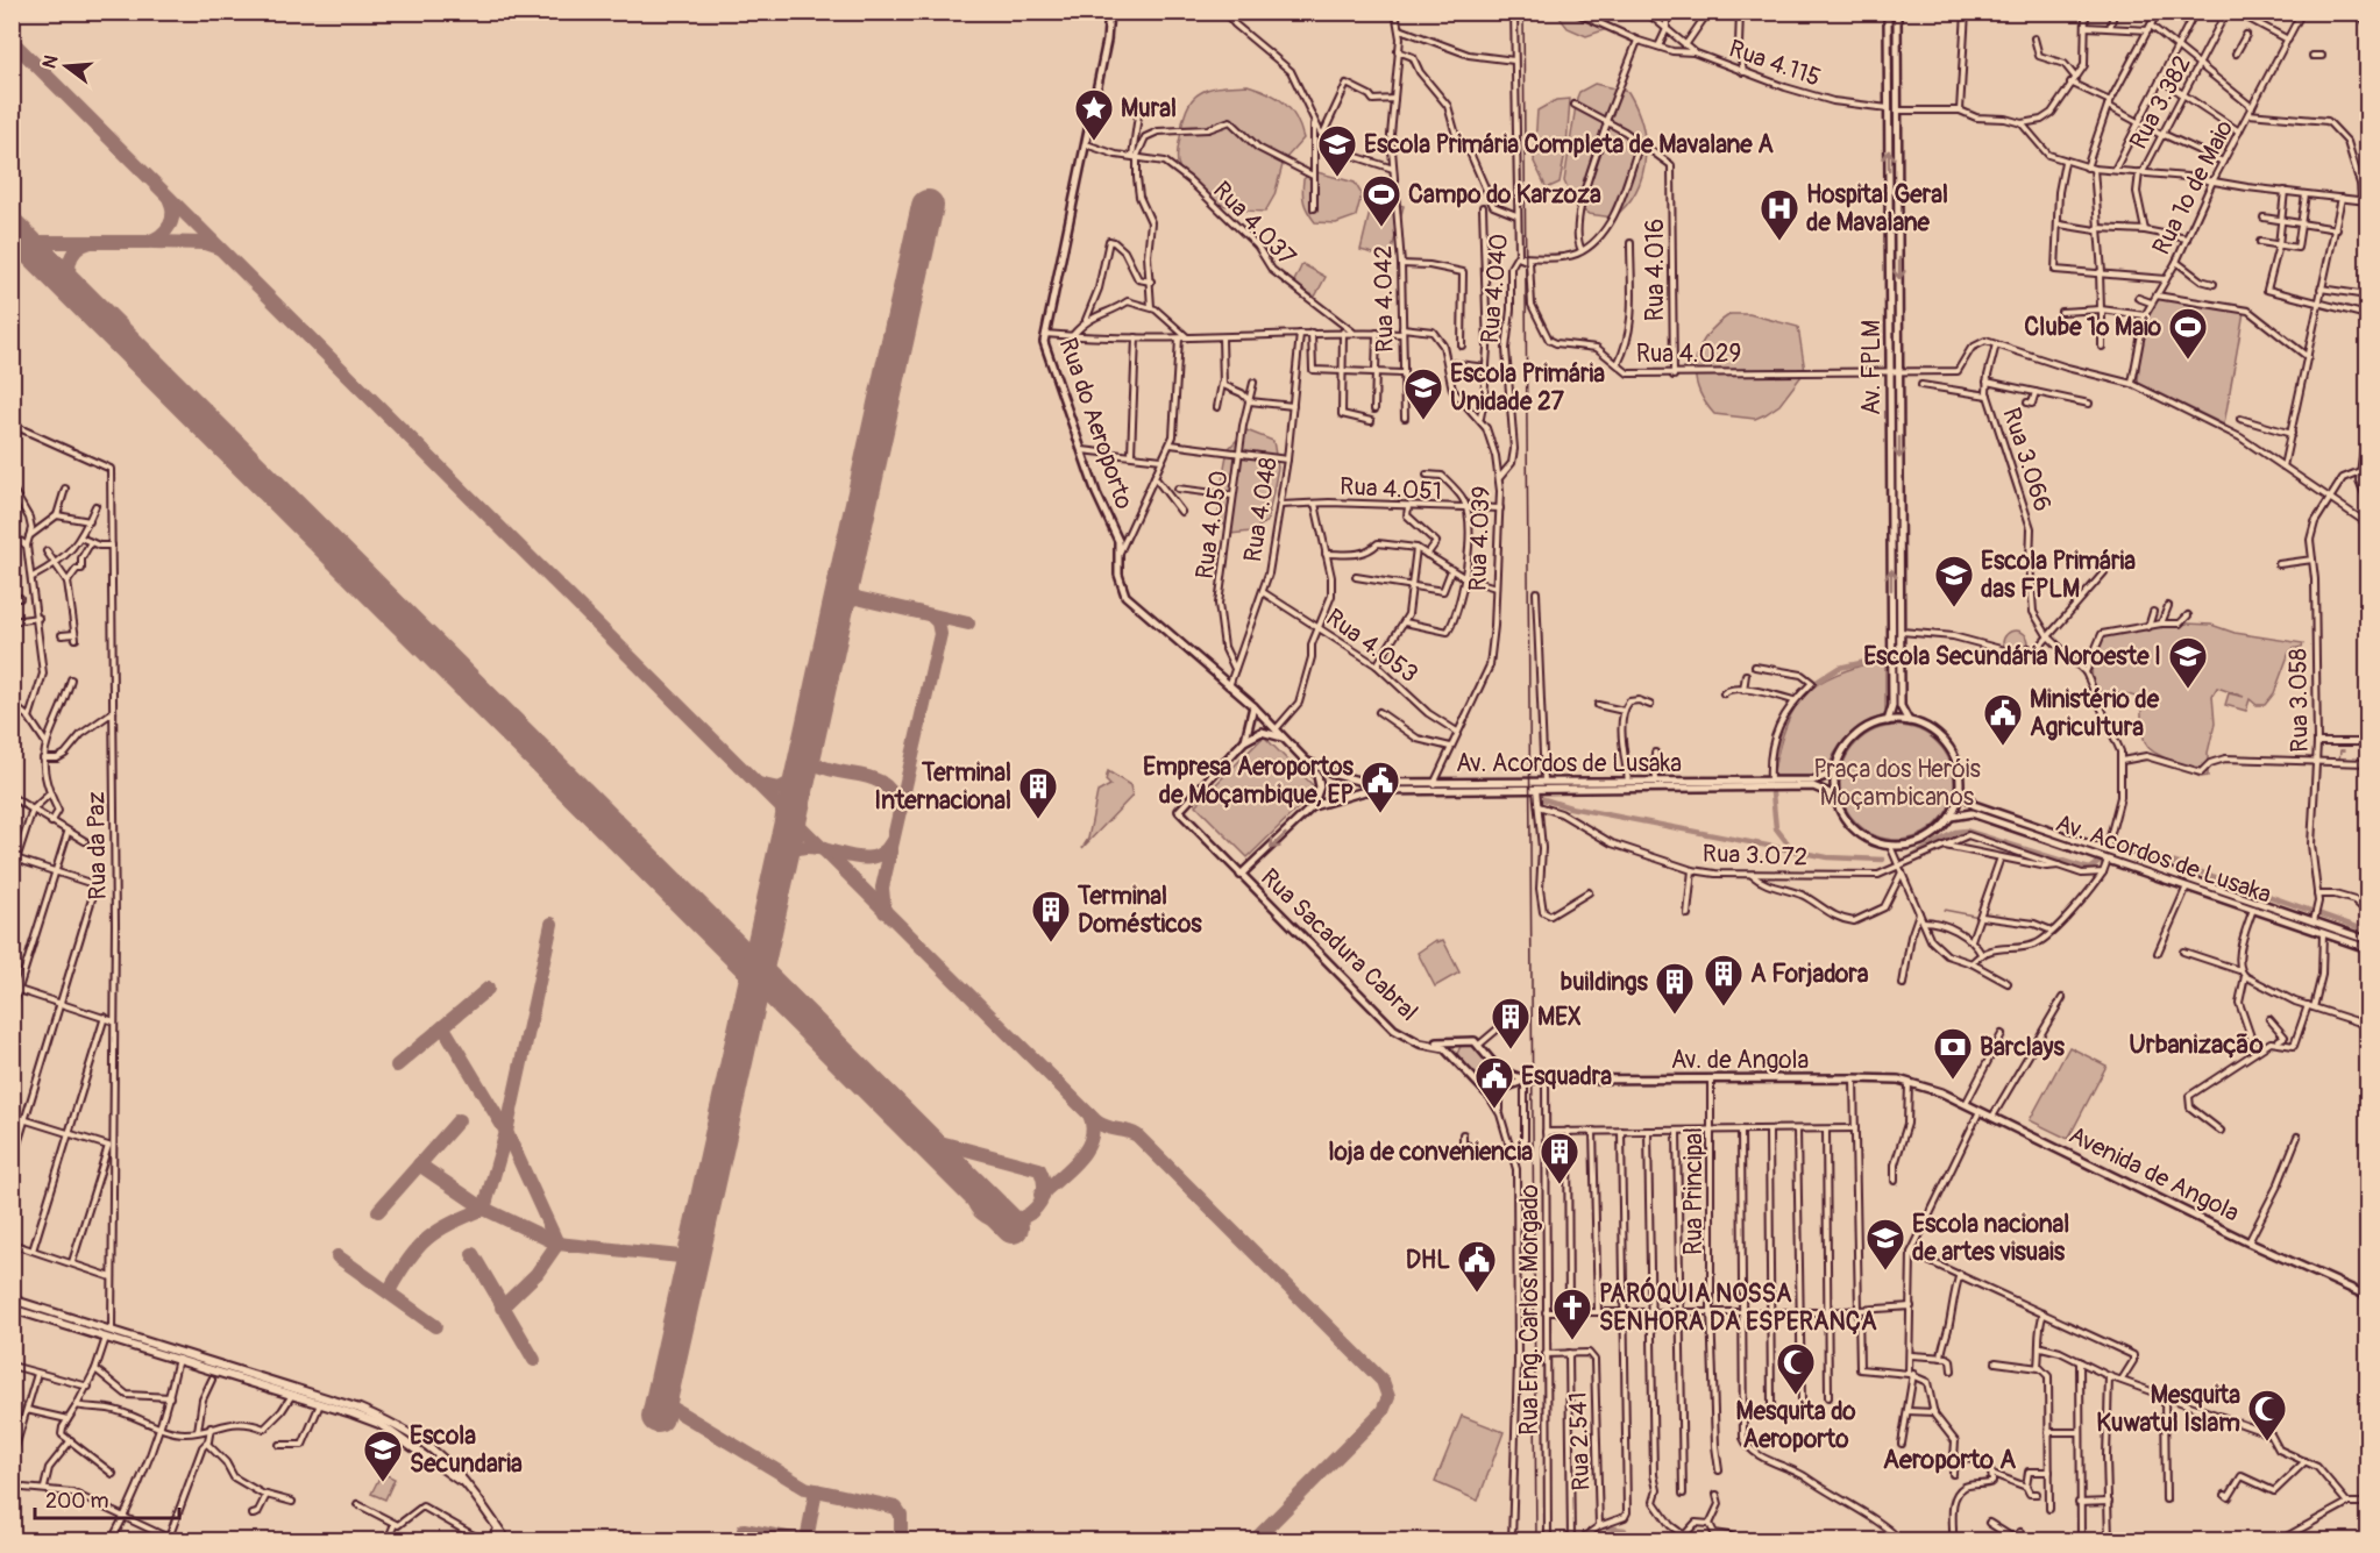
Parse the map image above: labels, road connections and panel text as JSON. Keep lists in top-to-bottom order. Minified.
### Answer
{"streets":{"main road":["Av. FPLM","Rua do Aeroporto","Av. Acordos de Lusaka","Rua Sacadura Cabral","Av. de Angola","Avenida de Angola"],"street":["Rua 4.115","Rua 3.382","Rua 1º de Maio","Rua 4.037","Rua 4.016","Rua 4.040","Rua 4.042","Rua 4.029","Rua 3.066","Rua 4.051","Rua 4.048","Rua 4.050","Rua 4.039","Rua 4.053","Rua 3.058","Rua da Paz","Rua 3.072","Rua Principal","Rua Eng. Carlos Morgado","Rua 2.541"]},"crossings":[["Rua 4.115","Av. FPLM"],["Rua 4.037","Rua do Aeroporto"],["Rua 4.037","Rua 4.039"],["Rua 4.016","Rua 4.029"],["Rua 4.040","Rua 4.029"],["Rua 4.040","Rua 4.039"],["Rua 4.042","Rua 4.039"],["Rua 4.029","Av. FPLM"],["Rua 4.029","Rua 3.066"],["Av. FPLM","Av. Acordos de Lusaka"],["Rua do Aeroporto","Rua 4.048"],["Rua do Aeroporto","Rua 4.039"],["Rua do Aeroporto","Av. Acordos de Lusaka"],["Rua 3.066","Av. Acordos de Lusaka"],["Rua 4.051","Rua 4.048"],["Rua 4.051","Rua 4.039"],["Rua 4.048","Rua 4.050"],["Rua 4.048","Rua 4.039"],["Rua 4.048","Rua 4.053"],["Rua 4.039","Rua 4.053"],["Rua 4.039","Av. Acordos de Lusaka"],["Rua 3.058","Av. Acordos de Lusaka"],["Av. de Angola","Avenida de Angola"],["Av. de Angola","Rua Principal"],["Av. de Angola","Rua Eng. Carlos Morgado"]],"districts":["Urbanização","Aeroporto A"],"parks":["Praça dos Heróis Moçambicanos"],"places":{"place":["Mural"],"school or university":["Escola Primária Completa de Mavalane A","Escola Primária Unidade 27","Escola Primária das FPLM","Escola Secundária Noroeste I","Escola nacional de artes visuais","Escola Secundaria"],"sports":["Campo do Karzoza","Clube 1º Maio"],"hospital":["Hospital Geral de Mavalane"],"public building":["Ministério de Agricultura","Empresa Aeroportos de Moçambique, EP","Esquadra","DHL"],"building":["Terminal Internacional","Terminal Domésticos","A Forjadora","buildings","MEX","loja de conveniencia"],"bank":["Barclays"],"church":["PARÓQUIA NOSSA SENHORA DA ESPERANÇA"],"mosque":["Mesquita do Aeroporto","Mesquita Kuwatul Islam"]},"scale_bar":"200 m","north":"left"}
